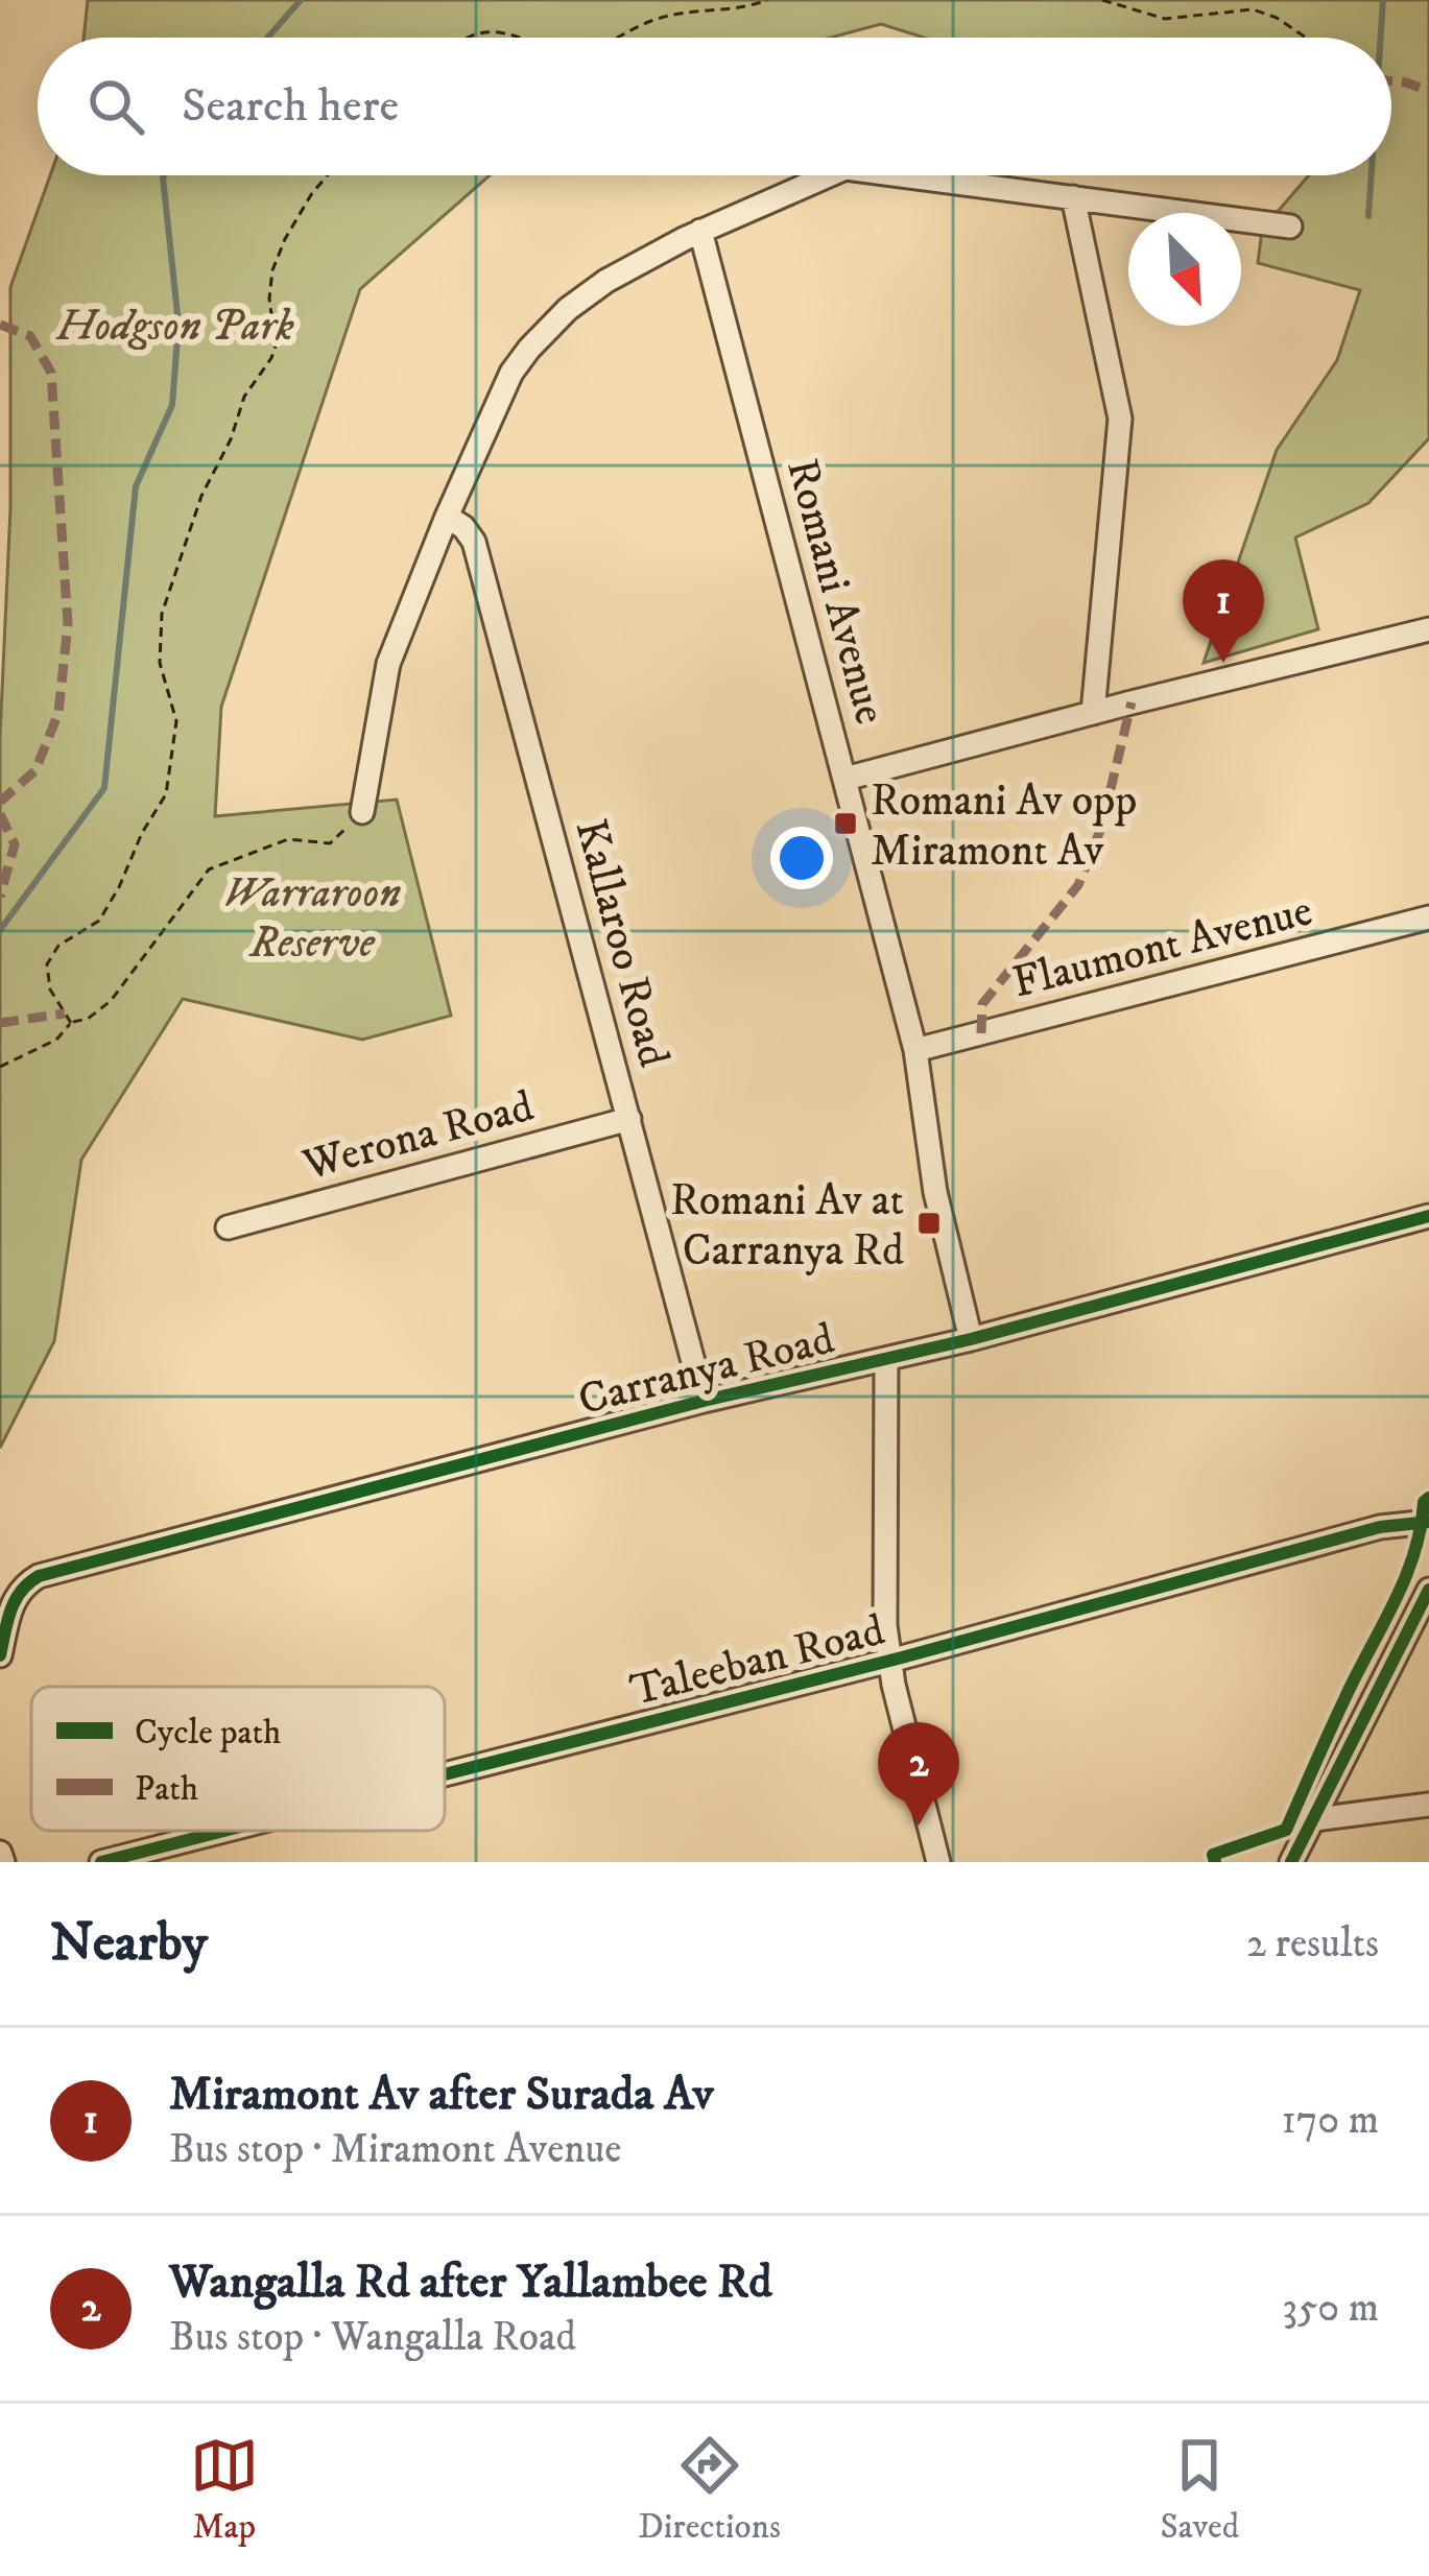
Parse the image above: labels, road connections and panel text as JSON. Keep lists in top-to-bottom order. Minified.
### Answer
{"streets":{"street":["Romani Avenue","Kallaroo Road","Flaumont Avenue","Werona Road","Carranya Road","Taleeban Road"]},"crossings":[["Romani Avenue","Flaumont Avenue"],["Romani Avenue","Carranya Road"],["Kallaroo Road","Werona Road"],["Kallaroo Road","Carranya Road"]],"parks":["Hodgson Park","Warraroon Reserve"],"places":{"transit":["Romani Av opp Miramont Av","Romani Av at Carranya Rd"]},"legend":["Cycle path","Path"],"north":"bottom right","page":{"search":"Search here","pins":["1","2"],"heading":["Nearby","2 results"],"list":[{"mark":"1","name":"Miramont Av after Surada Av","note":"Bus stop · Miramont Avenue","value":"170 m"},{"mark":"2","name":"Wangalla Rd after Yallambee Rd","note":"Bus stop · Wangalla Road","value":"350 m"}],"nav":["Map","Directions","Saved"]}}
